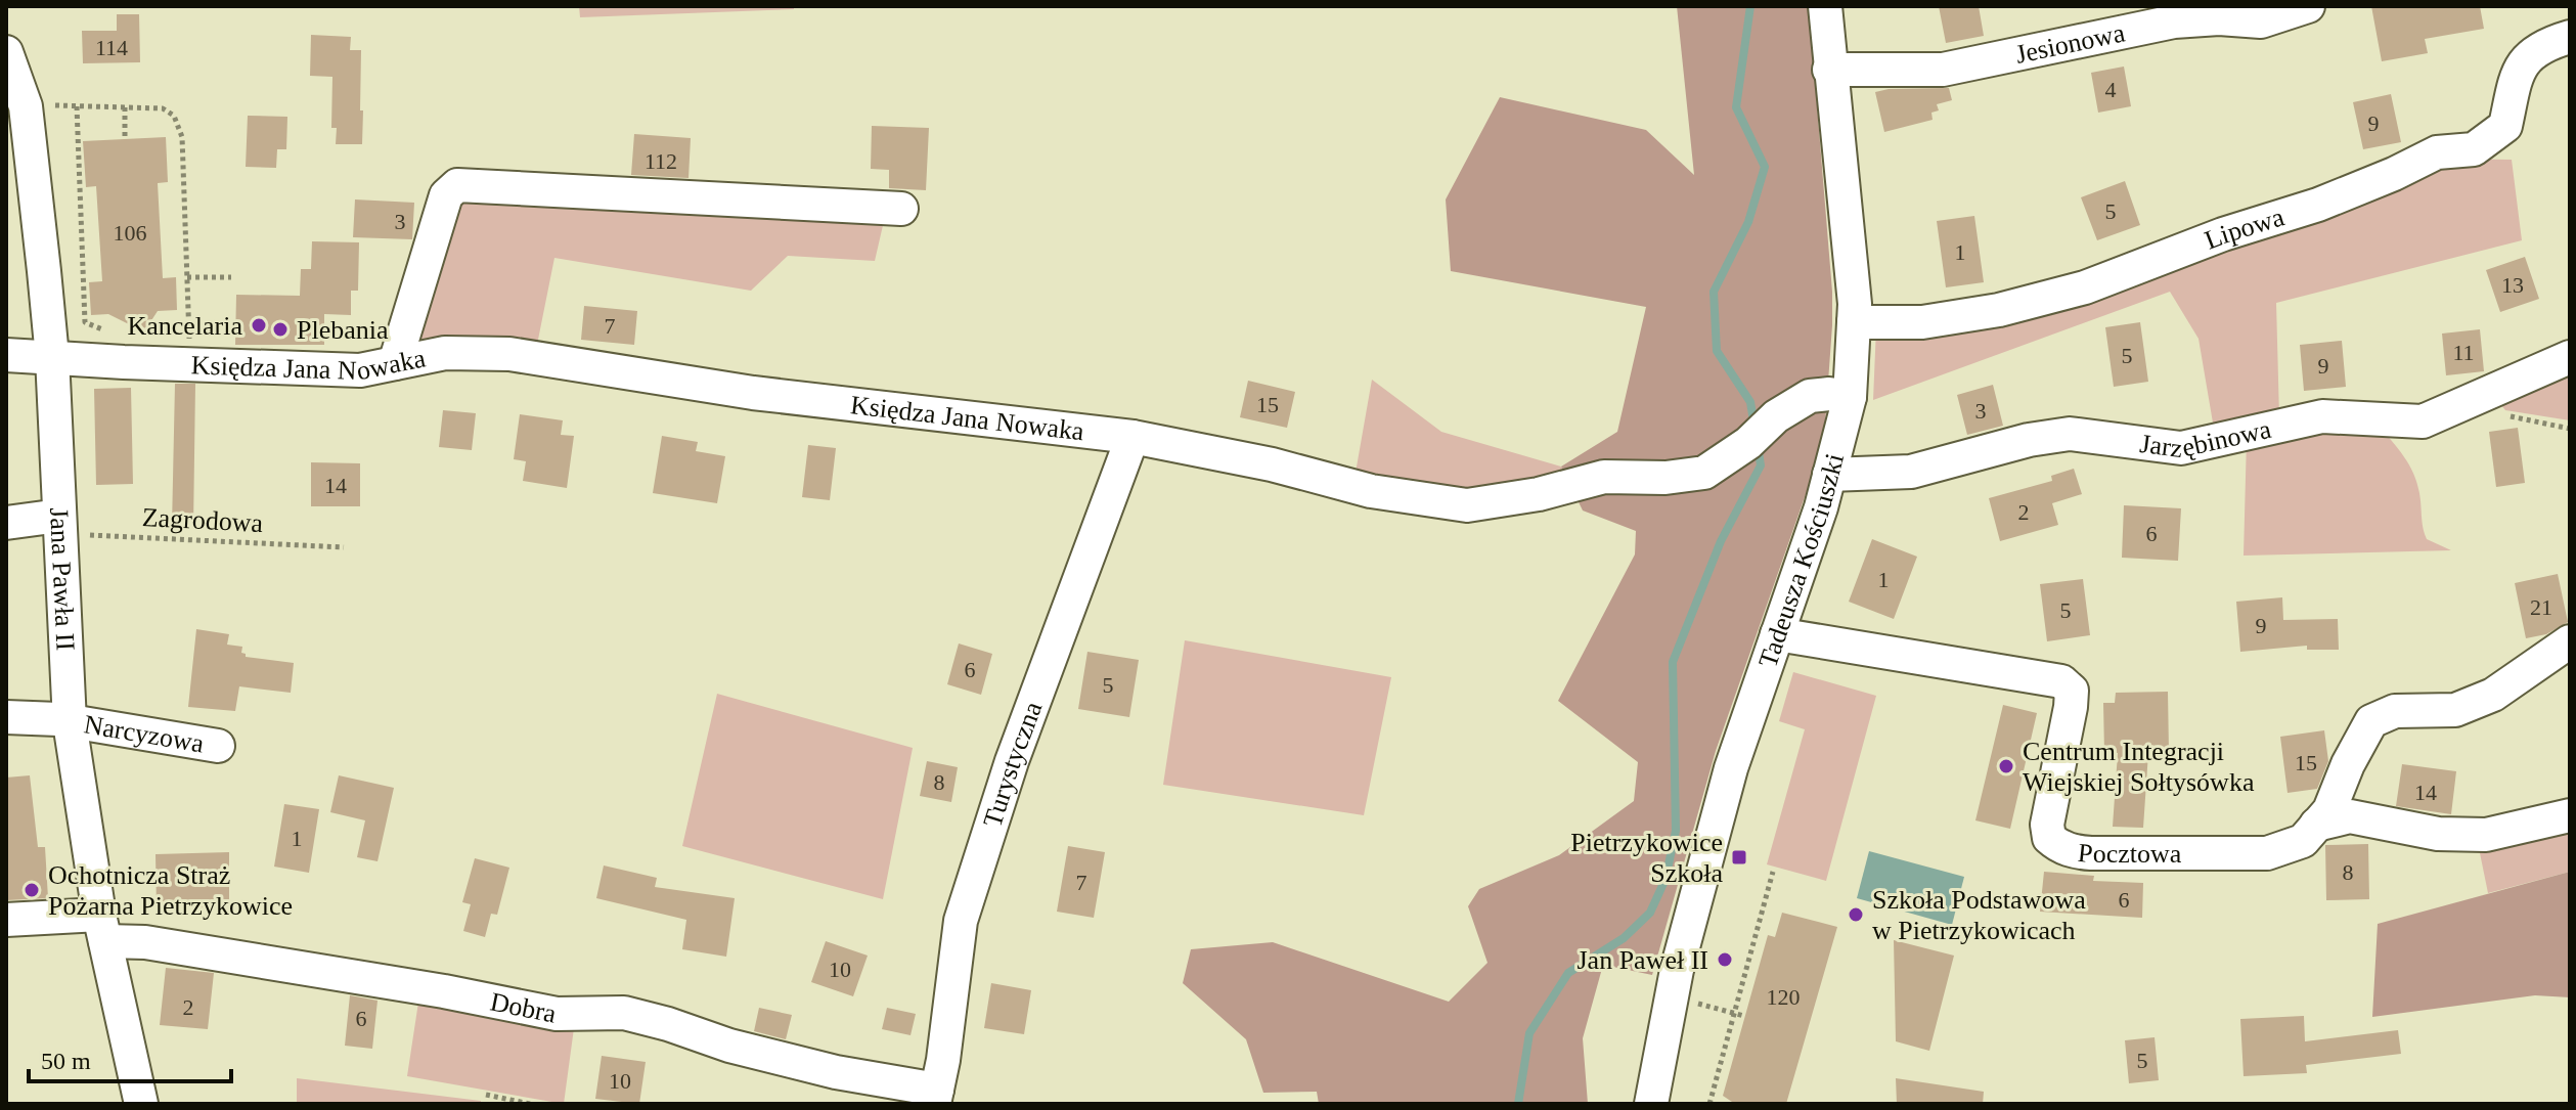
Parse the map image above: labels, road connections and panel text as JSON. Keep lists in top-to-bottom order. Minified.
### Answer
{"streets":{"street":["Jesionowa","Lipowa","Księdza Jana Nowaka","Jarzębinowa","Tadeusza Kościuszki","Jana Pawła II","Narcyzowa","Turystyczna","Pocztowa","Dobra"],"path":["Zagrodowa"]},"crossings":[["Jesionowa","Tadeusza Kościuszki"],["Lipowa","Tadeusza Kościuszki"],["Księdza Jana Nowaka","Tadeusza Kościuszki"],["Księdza Jana Nowaka","Jana Pawła II"],["Księdza Jana Nowaka","Turystyczna"],["Jarzębinowa","Tadeusza Kościuszki"],["Zagrodowa","Jana Pawła II"],["Tadeusza Kościuszki","Pocztowa"],["Jana Pawła II","Narcyzowa"],["Jana Pawła II","Dobra"],["Turystyczna","Dobra"]],"places":{"other":["Kancelaria","Plebania","Centrum Integracji Wiejskiej Sołtysówka","Ochotnicza Straż Pożarna Pietrzykowice","Szkoła Podstawowa w Pietrzykowicach","Jan Paweł II"],"transit":["Pietrzykowice Szkoła"]},"house_numbers":["114","4","9","112","5","3","106","1","13","7","11","5","9","15","3","14","2","6","1","21","5","9","6","5","15","8","14","1","8","7","6","10","120","2","6","5","10"],"scale_bar":"50 m"}
